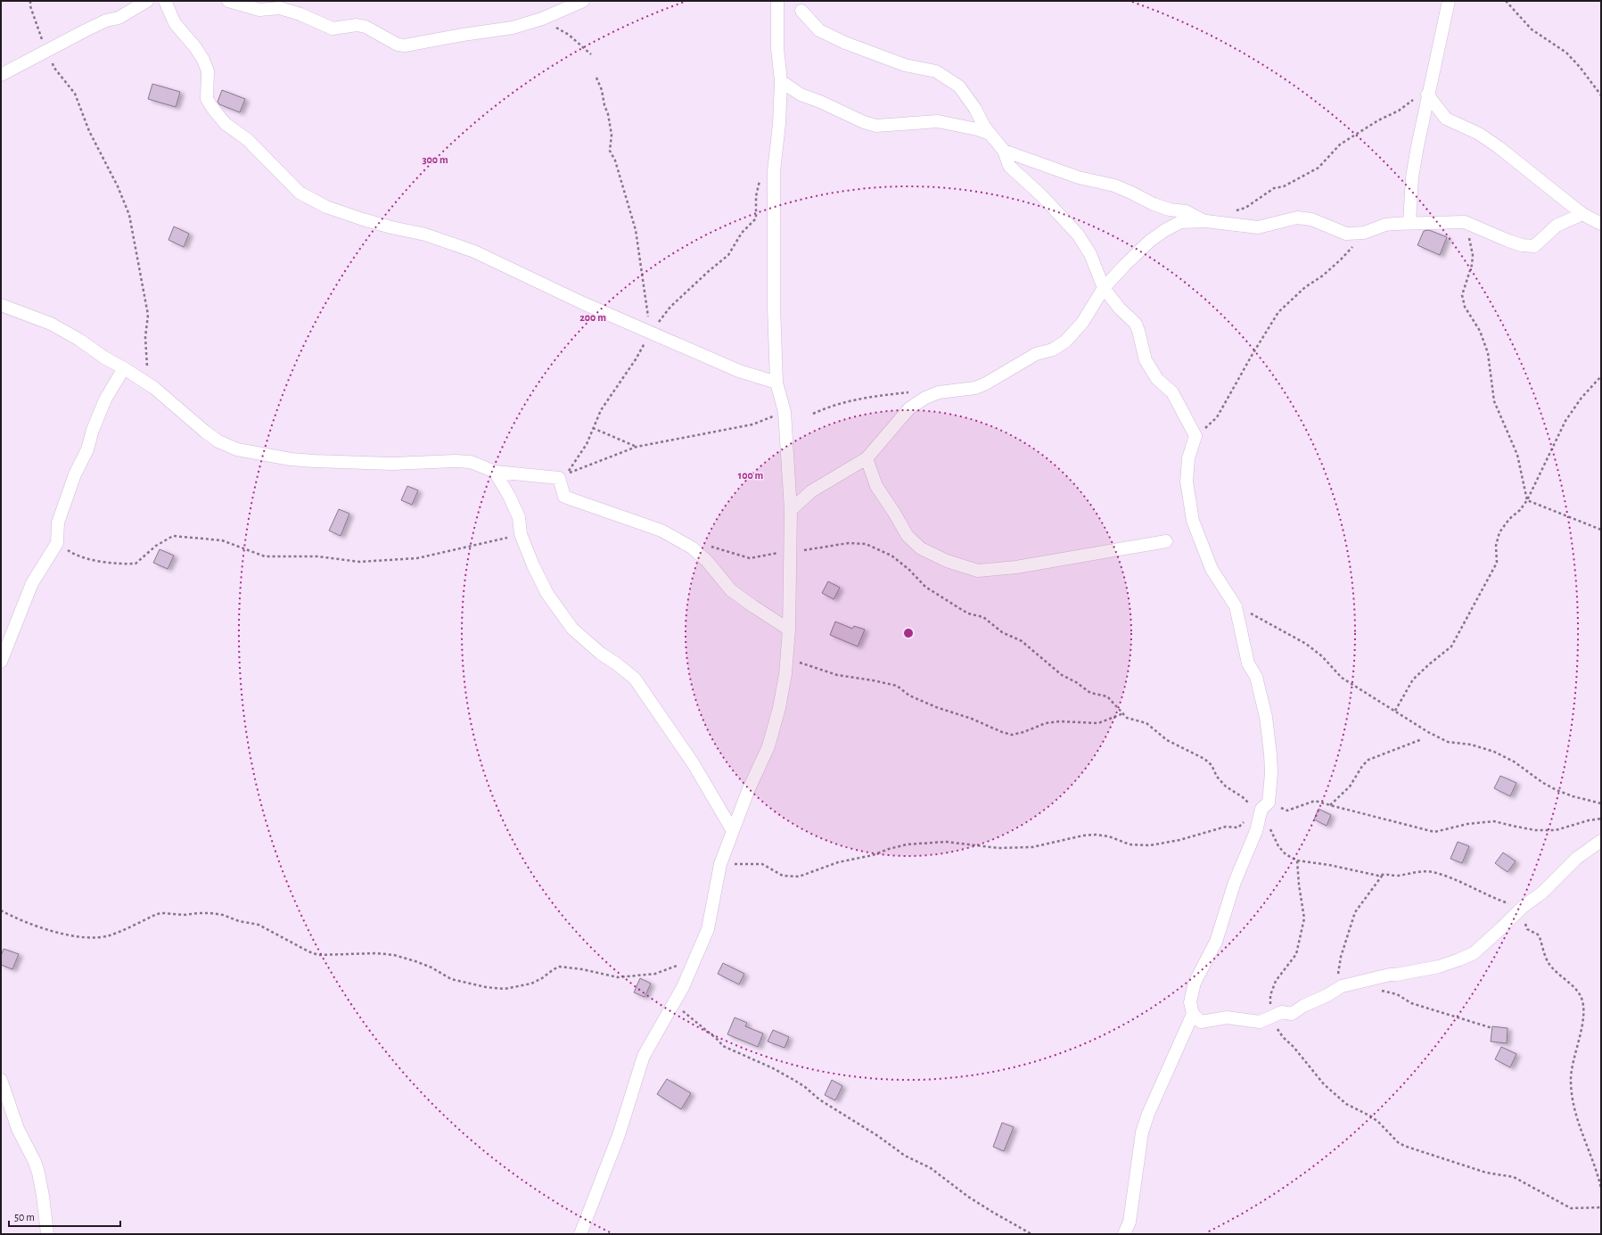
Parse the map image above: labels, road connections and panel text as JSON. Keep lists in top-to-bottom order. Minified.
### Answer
{"scale_bar":"50 m","rings":["300 m","200 m","100 m"]}
